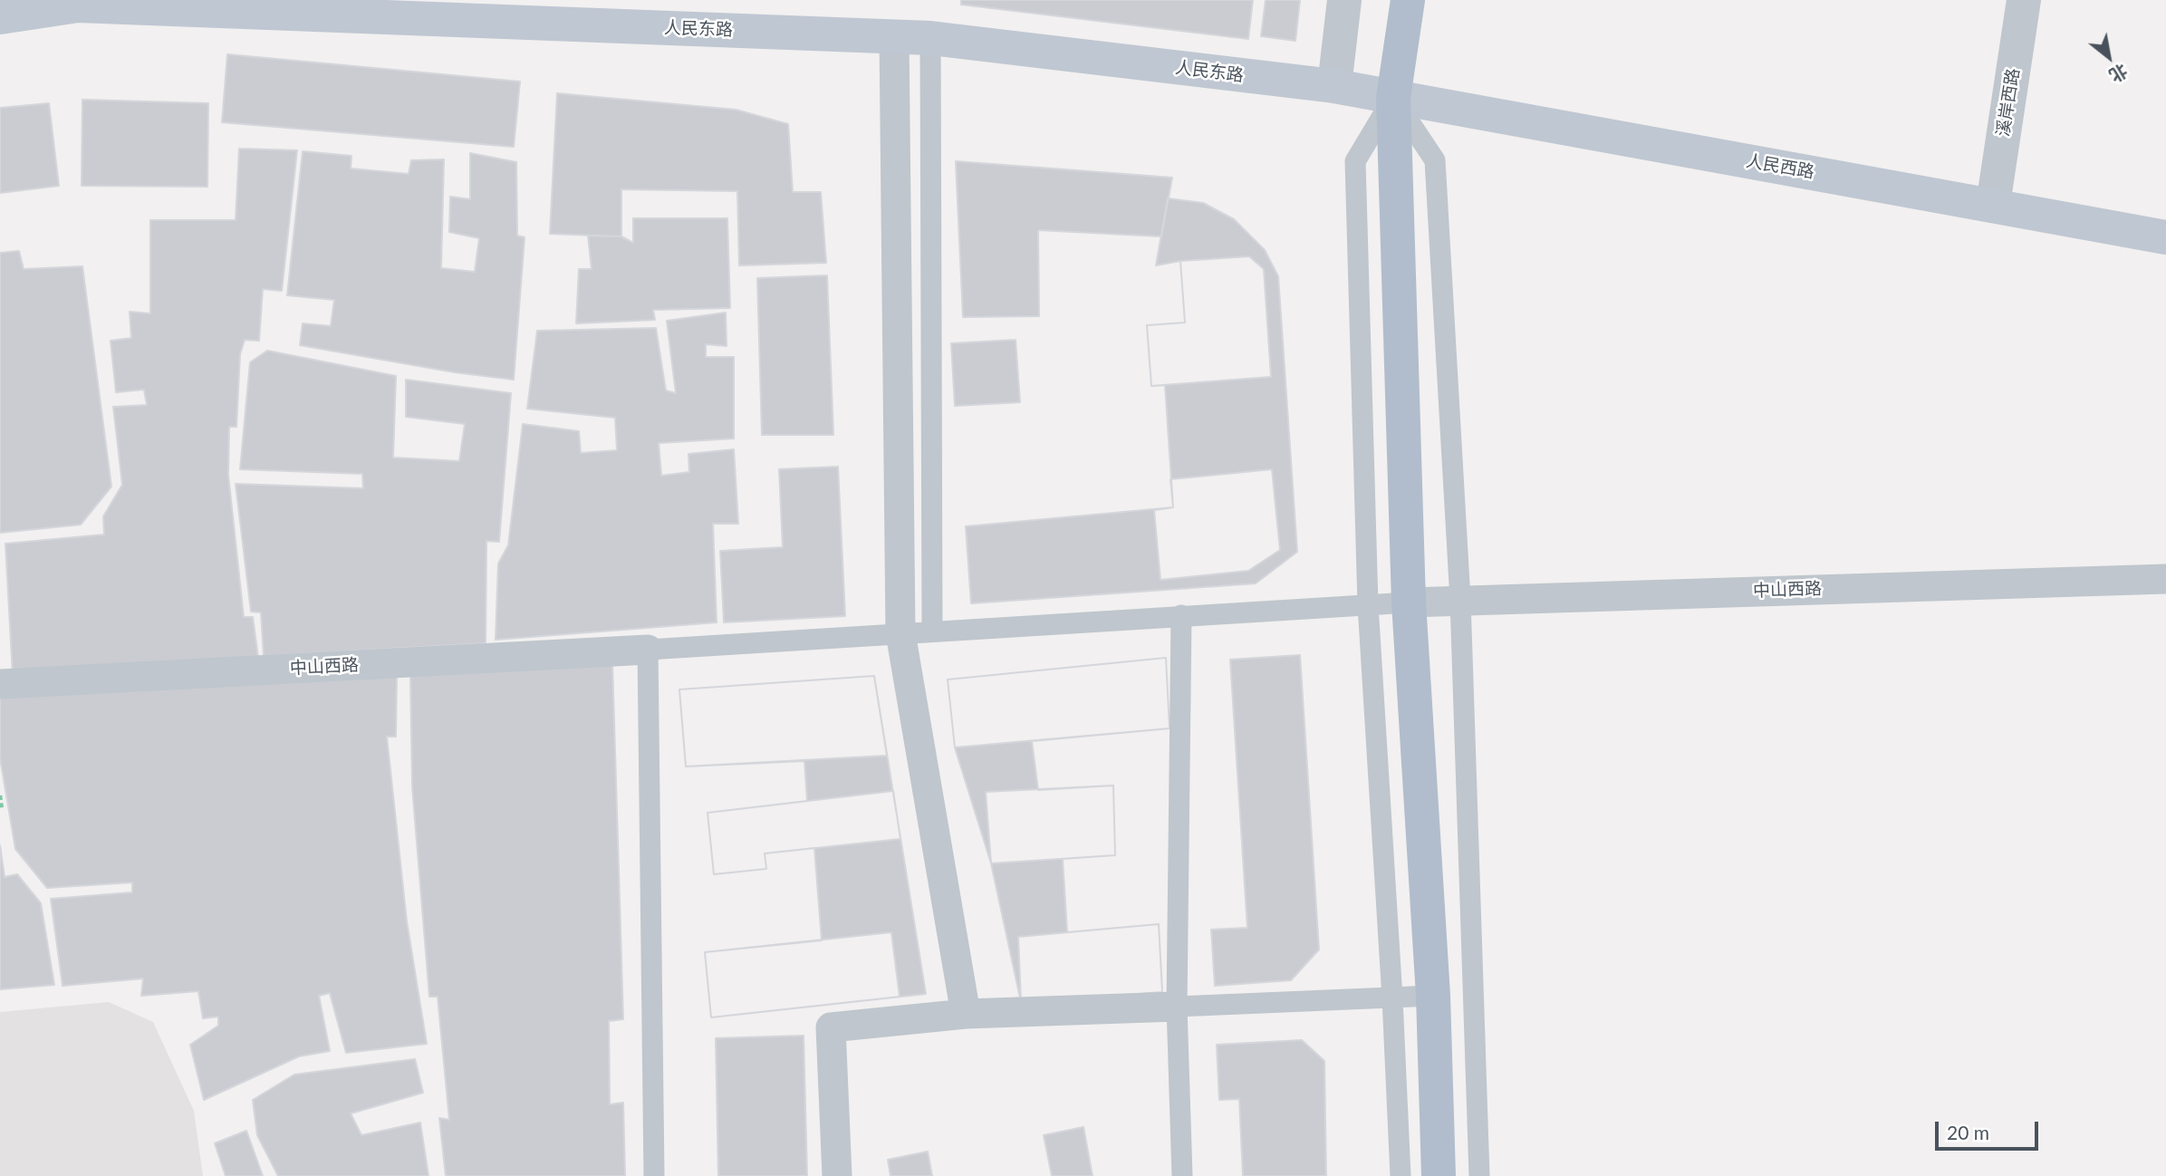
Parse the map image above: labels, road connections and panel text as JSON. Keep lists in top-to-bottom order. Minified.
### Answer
{"streets":{"main road":["人民东路","人民西路"],"street":["溪岸西路","中山西路"]},"crossings":[["人民东路","人民西路"],["溪岸西路","人民西路"]],"scale_bar":"20 m","north":"bottom right"}
